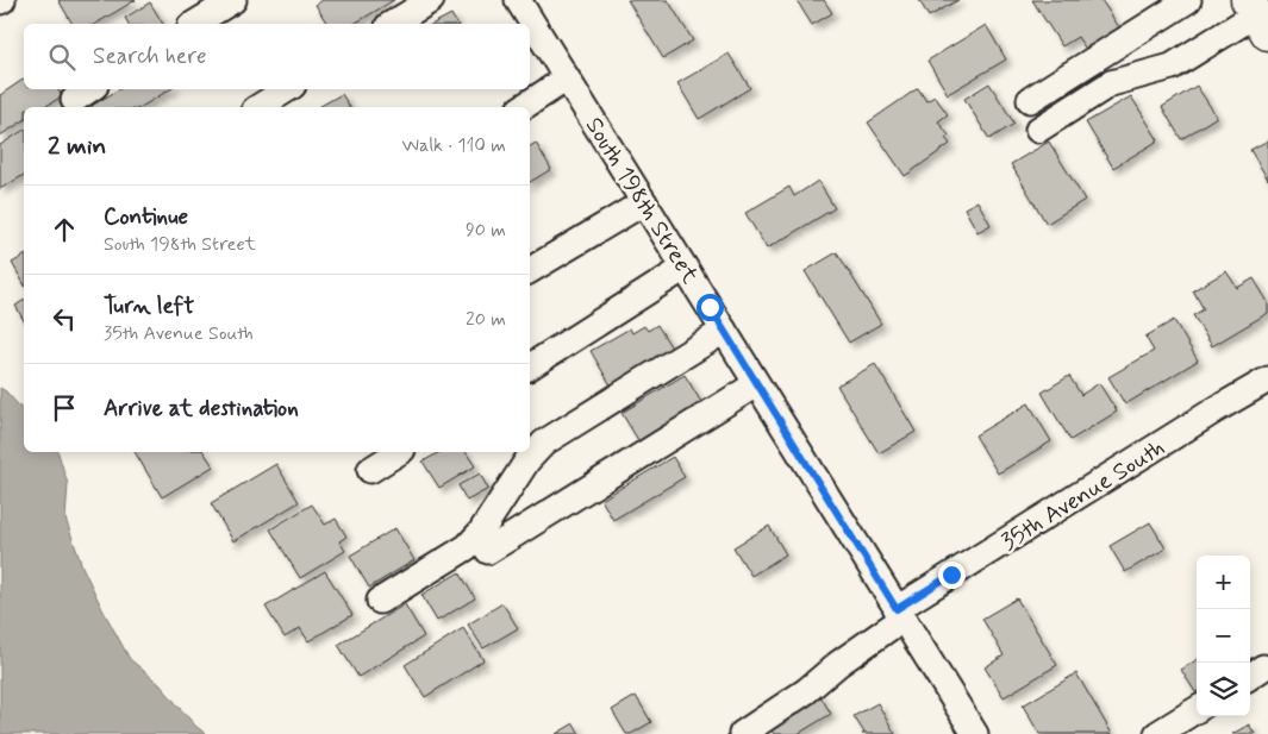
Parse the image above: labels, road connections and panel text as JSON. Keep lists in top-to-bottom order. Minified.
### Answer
{"streets":{"street":["South 198th Street","35th Avenue South"]},"crossings":[["South 198th Street","35th Avenue South"]],"page":{"search":"Search here","heading":["2 min","Walk · 110 m"],"list":[["Continue","South 198th Street","90 m"],["Turn left","35th Avenue South","20 m"],"Arrive at destination"],"map_buttons":["+","−"]}}
